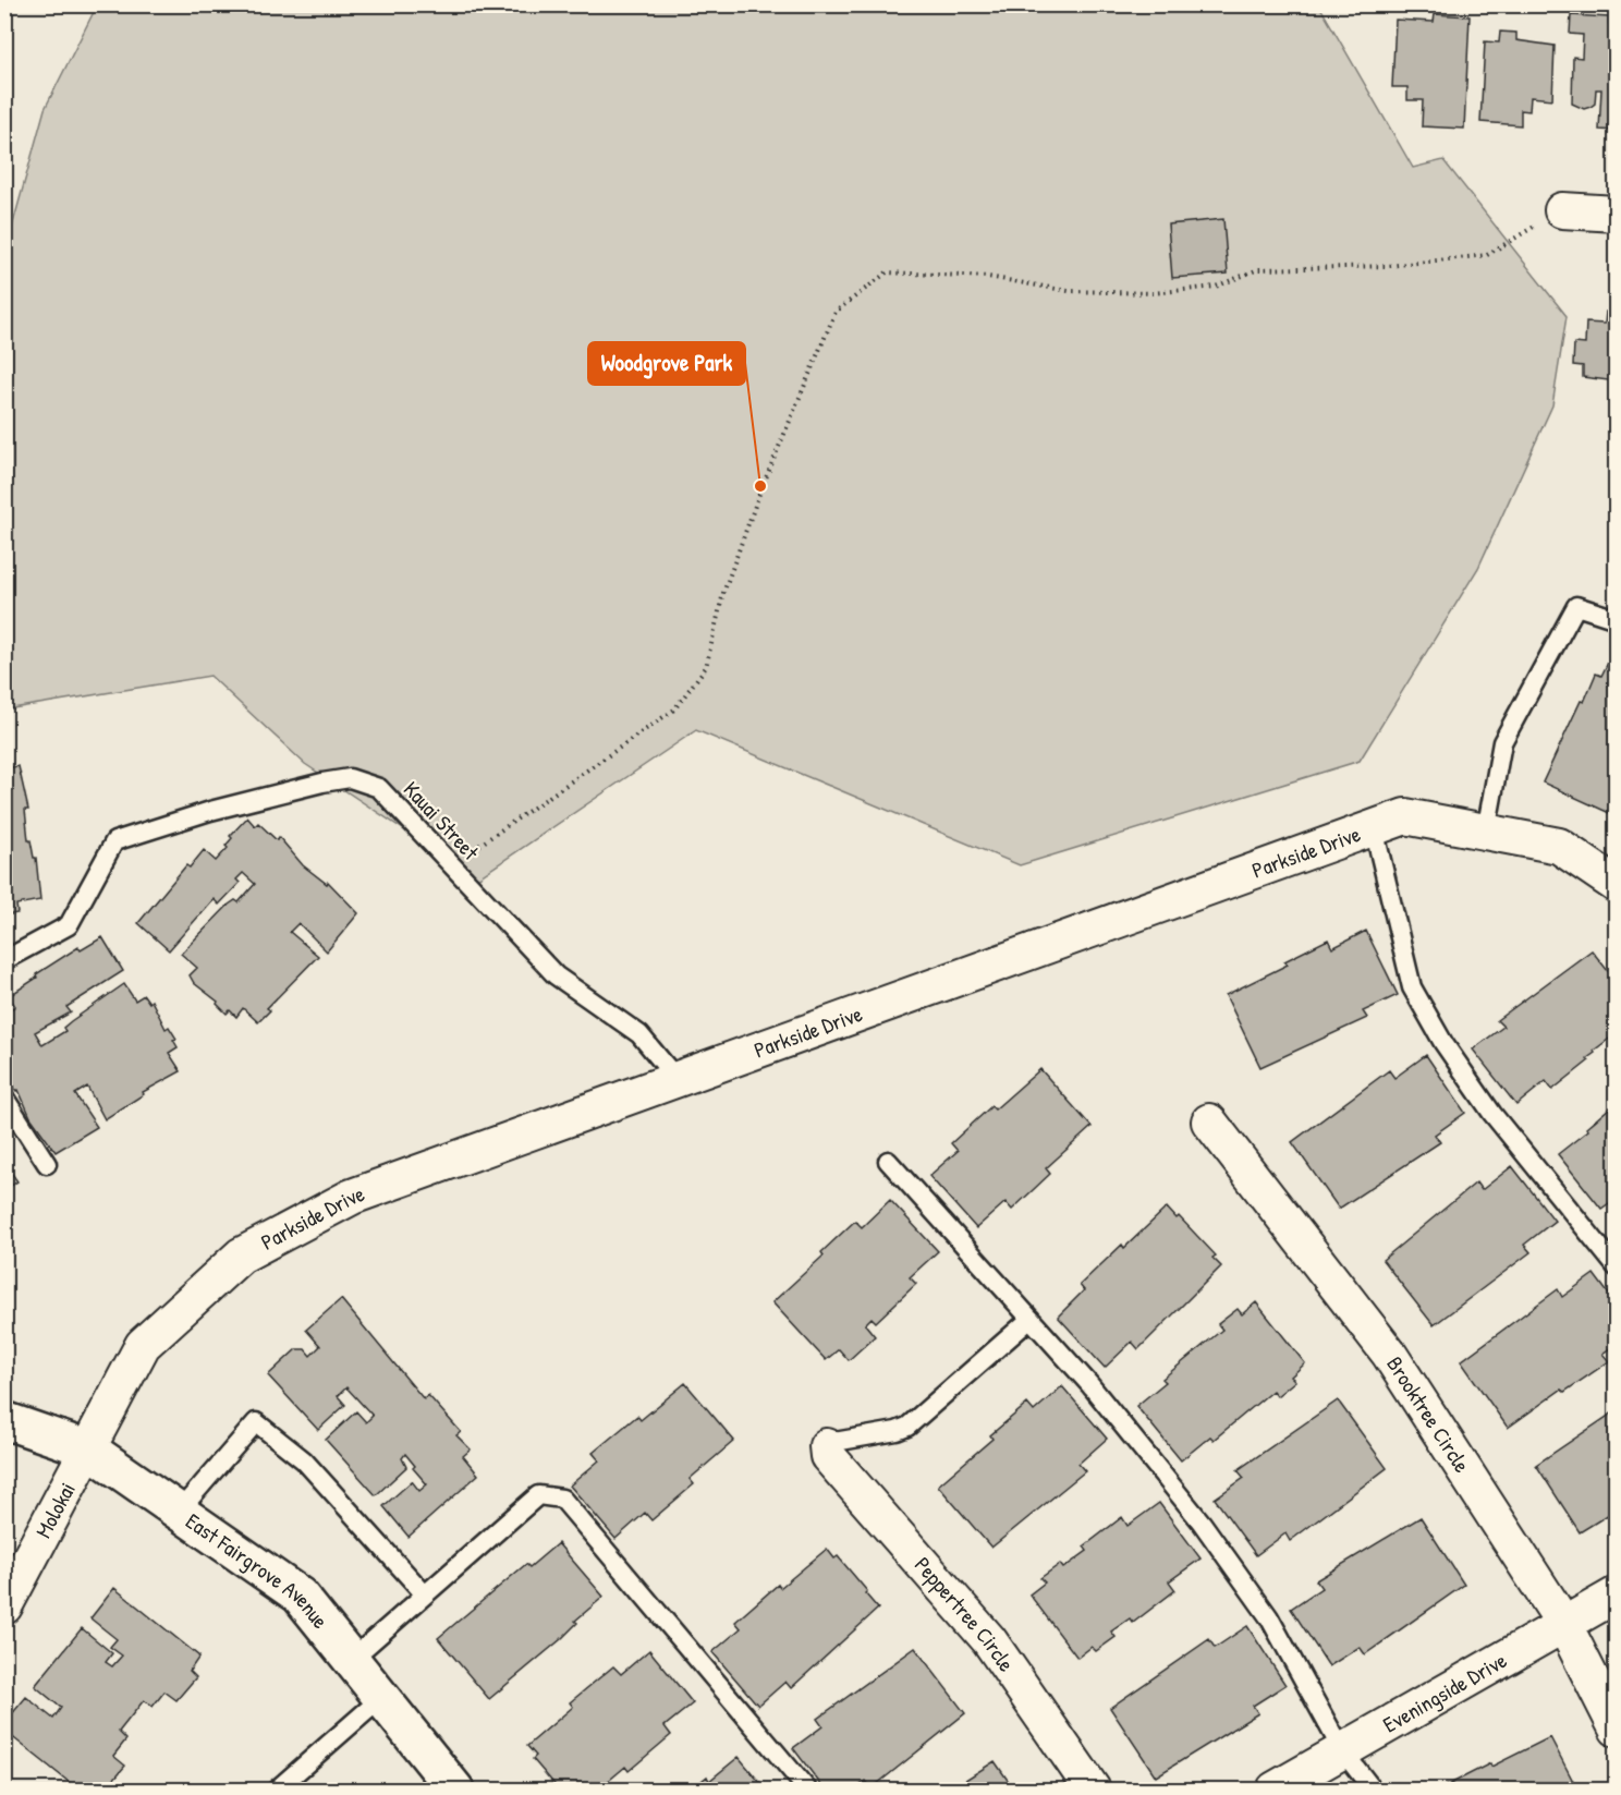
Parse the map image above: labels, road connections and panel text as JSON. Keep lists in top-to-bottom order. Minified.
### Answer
{"streets":{"street":["Parkside Drive","Brooktree Circle","Molokai","East Fairgrove Avenue","Peppertree Circle","Eveningside Drive"],"lane":["Kauai Street"]},"crossings":[["Kauai Street","Parkside Drive"],["Parkside Drive","Molokai"],["Parkside Drive","East Fairgrove Avenue"],["Brooktree Circle","Eveningside Drive"],["Molokai","East Fairgrove Avenue"]],"places":["Woodgrove Park"]}
